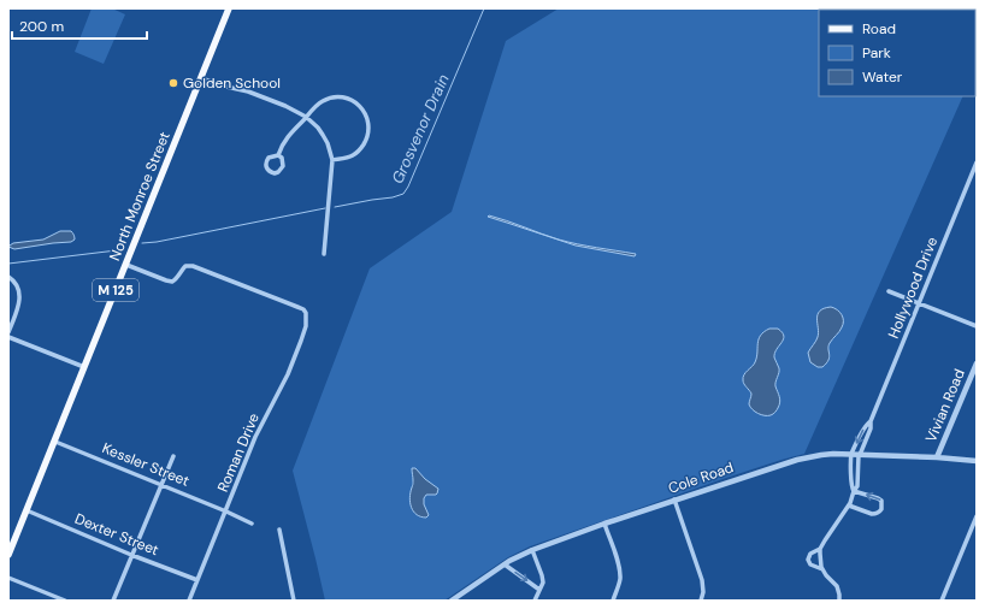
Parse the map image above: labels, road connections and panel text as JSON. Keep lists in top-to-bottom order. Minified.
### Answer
{"streets":{"main road":["North Monroe Street","M 125"],"street":["Hollywood Drive","Vivian Road","Roman Drive","Kessler Street","Cole Road","Dexter Street"]},"crossings":[["North Monroe Street","Roman Drive"],["North Monroe Street","Kessler Street"],["North Monroe Street","Dexter Street"],["Hollywood Drive","Cole Road"],["Vivian Road","Cole Road"],["Roman Drive","Kessler Street"],["Roman Drive","Dexter Street"]],"water":["Grosvenor Drain"],"places":["Golden School"],"legend":["Road","Park","Water"],"scale_bar":"200 m"}
